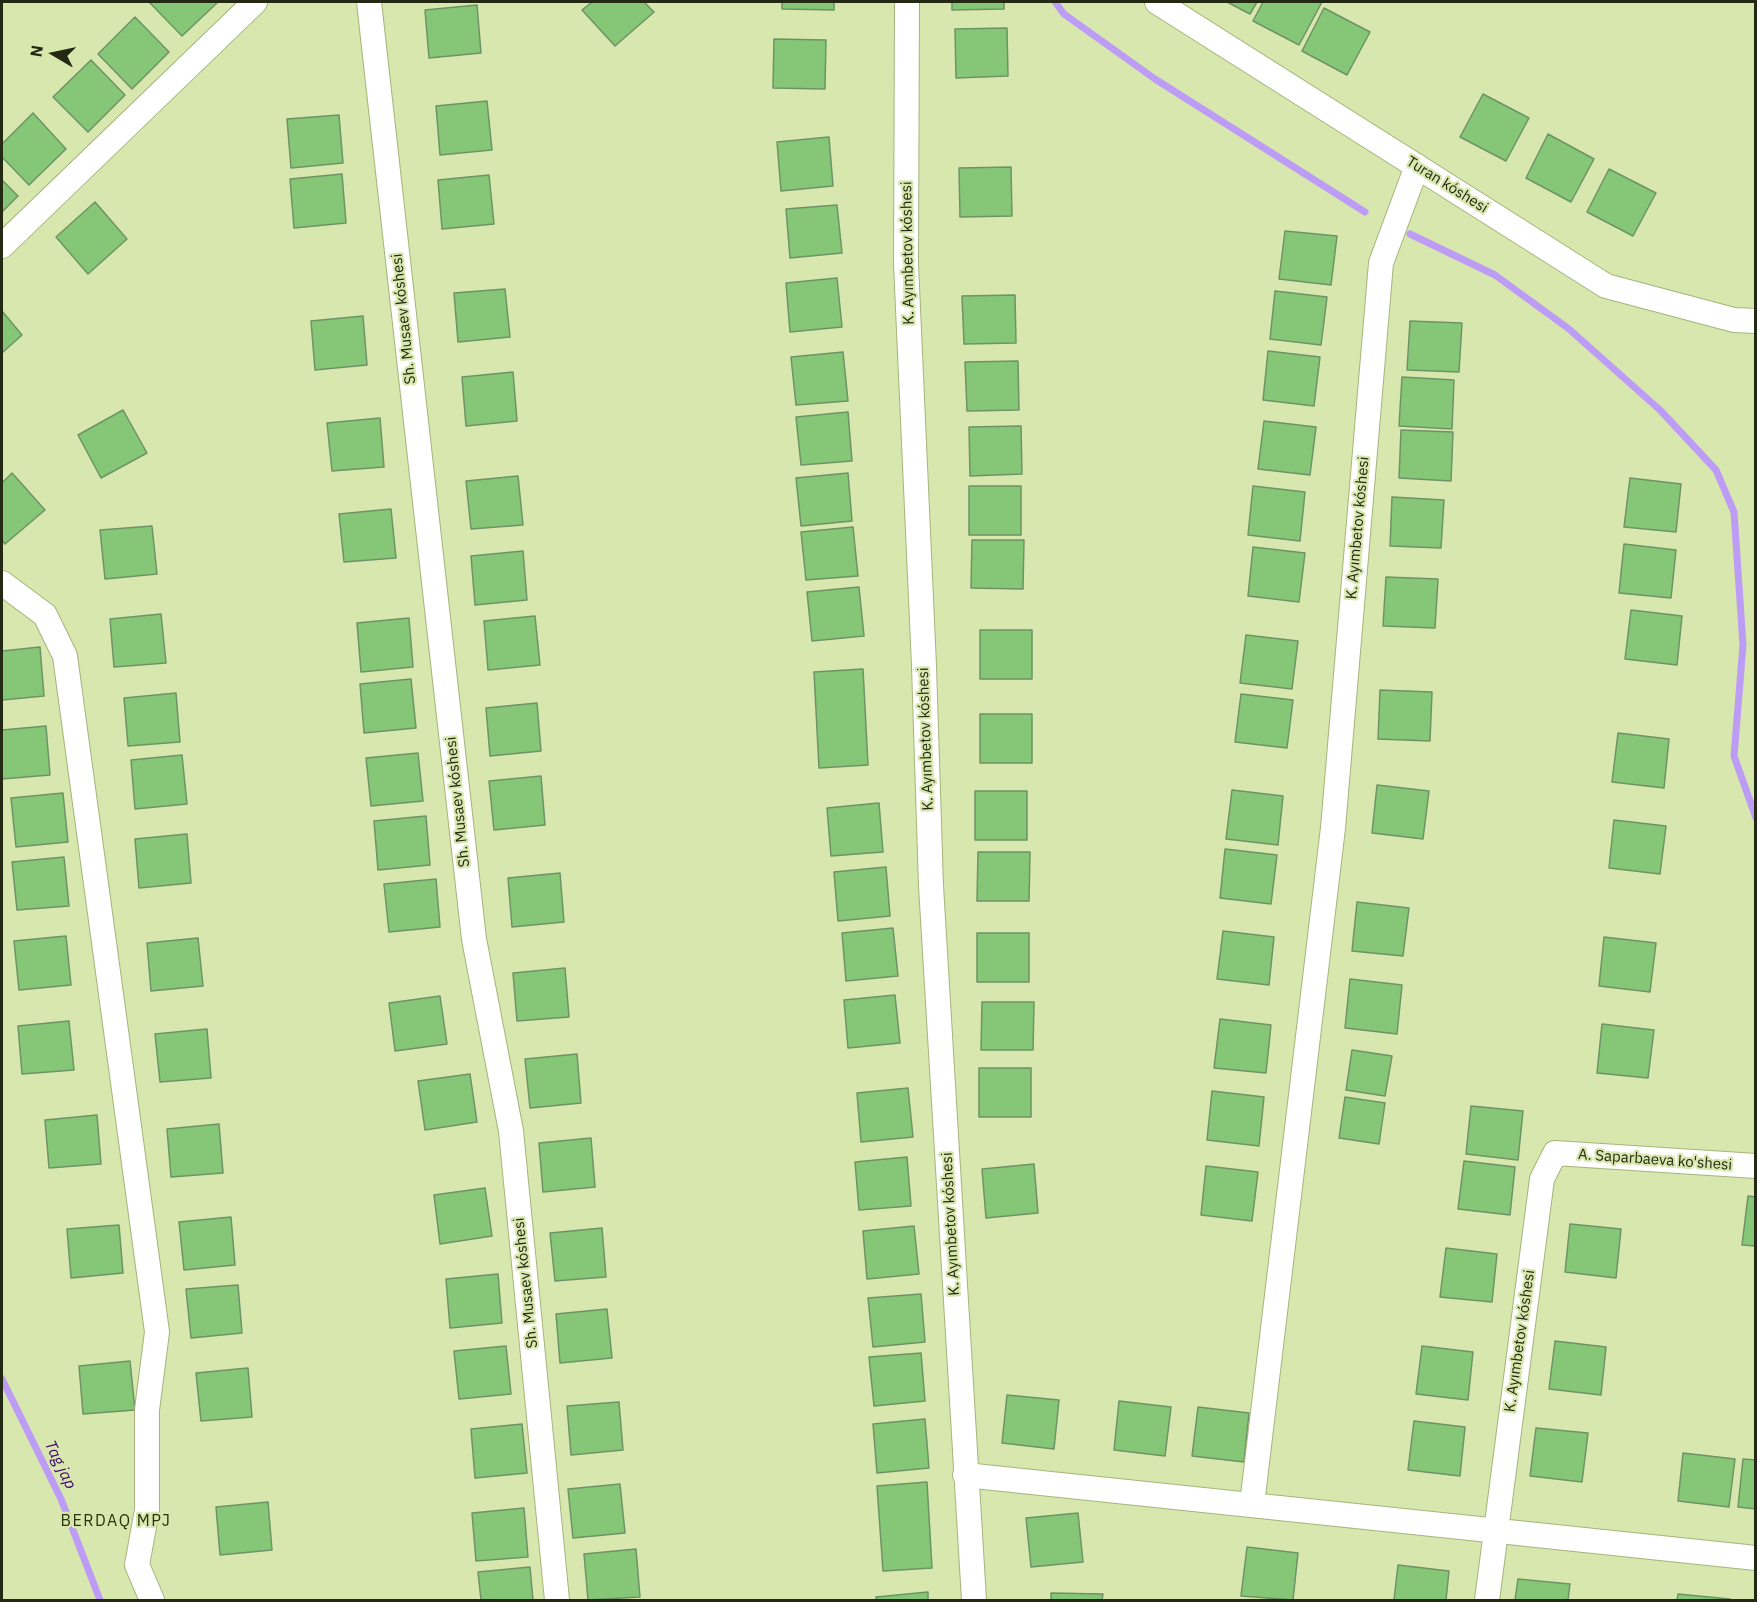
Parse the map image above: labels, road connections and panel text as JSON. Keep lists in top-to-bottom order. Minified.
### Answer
{"streets":{"street":["Turan kóshesi","K. Ayımbetov kóshesi","Sh. Musaev kóshesi","A. Saparbaeva ko'shesi"]},"crossings":[["Turan kóshesi","K. Ayımbetov kóshesi"],["K. Ayımbetov kóshesi","A. Saparbaeva ko'shesi"]],"districts":["BERDAQ MPJ"],"water":["Tag jap"],"north":"left"}
